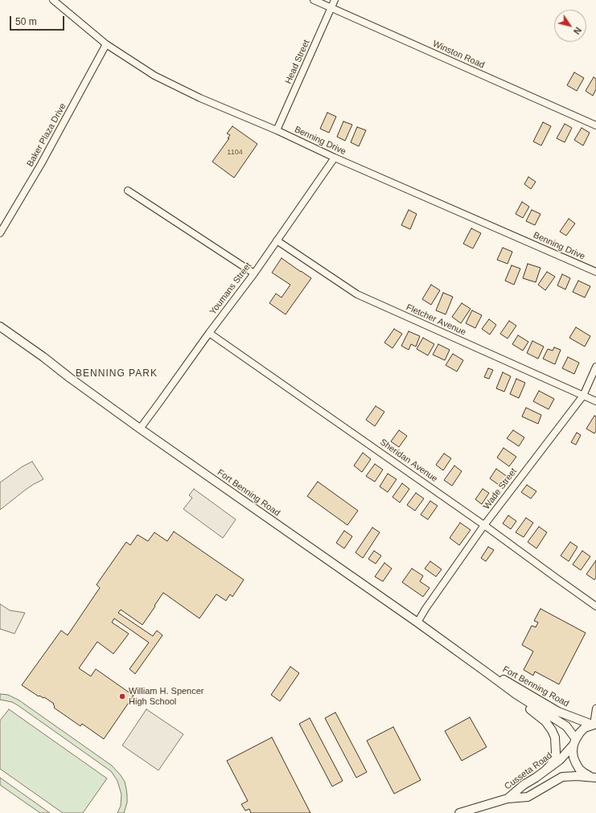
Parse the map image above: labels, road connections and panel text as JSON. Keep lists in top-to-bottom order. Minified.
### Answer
{"streets":{"street":["Winston Road","Head Street","Baker Plaza Drive","Benning Drive","Youmans Street","Fletcher Avenue","Sheridan Avenue","Wade Street","Fort Benning Road","Cusseta Road"]},"crossings":[["Winston Road","Head Street"],["Head Street","Benning Drive"],["Baker Plaza Drive","Benning Drive"],["Benning Drive","Youmans Street"],["Youmans Street","Fletcher Avenue"],["Youmans Street","Sheridan Avenue"],["Youmans Street","Fort Benning Road"],["Fletcher Avenue","Wade Street"],["Sheridan Avenue","Wade Street"],["Wade Street","Fort Benning Road"],["Fort Benning Road","Cusseta Road"]],"districts":["BENNING PARK"],"places":["William H. Spencer High School"],"house_numbers":["1104"],"scale_bar":"50 m","north":"bottom right"}
